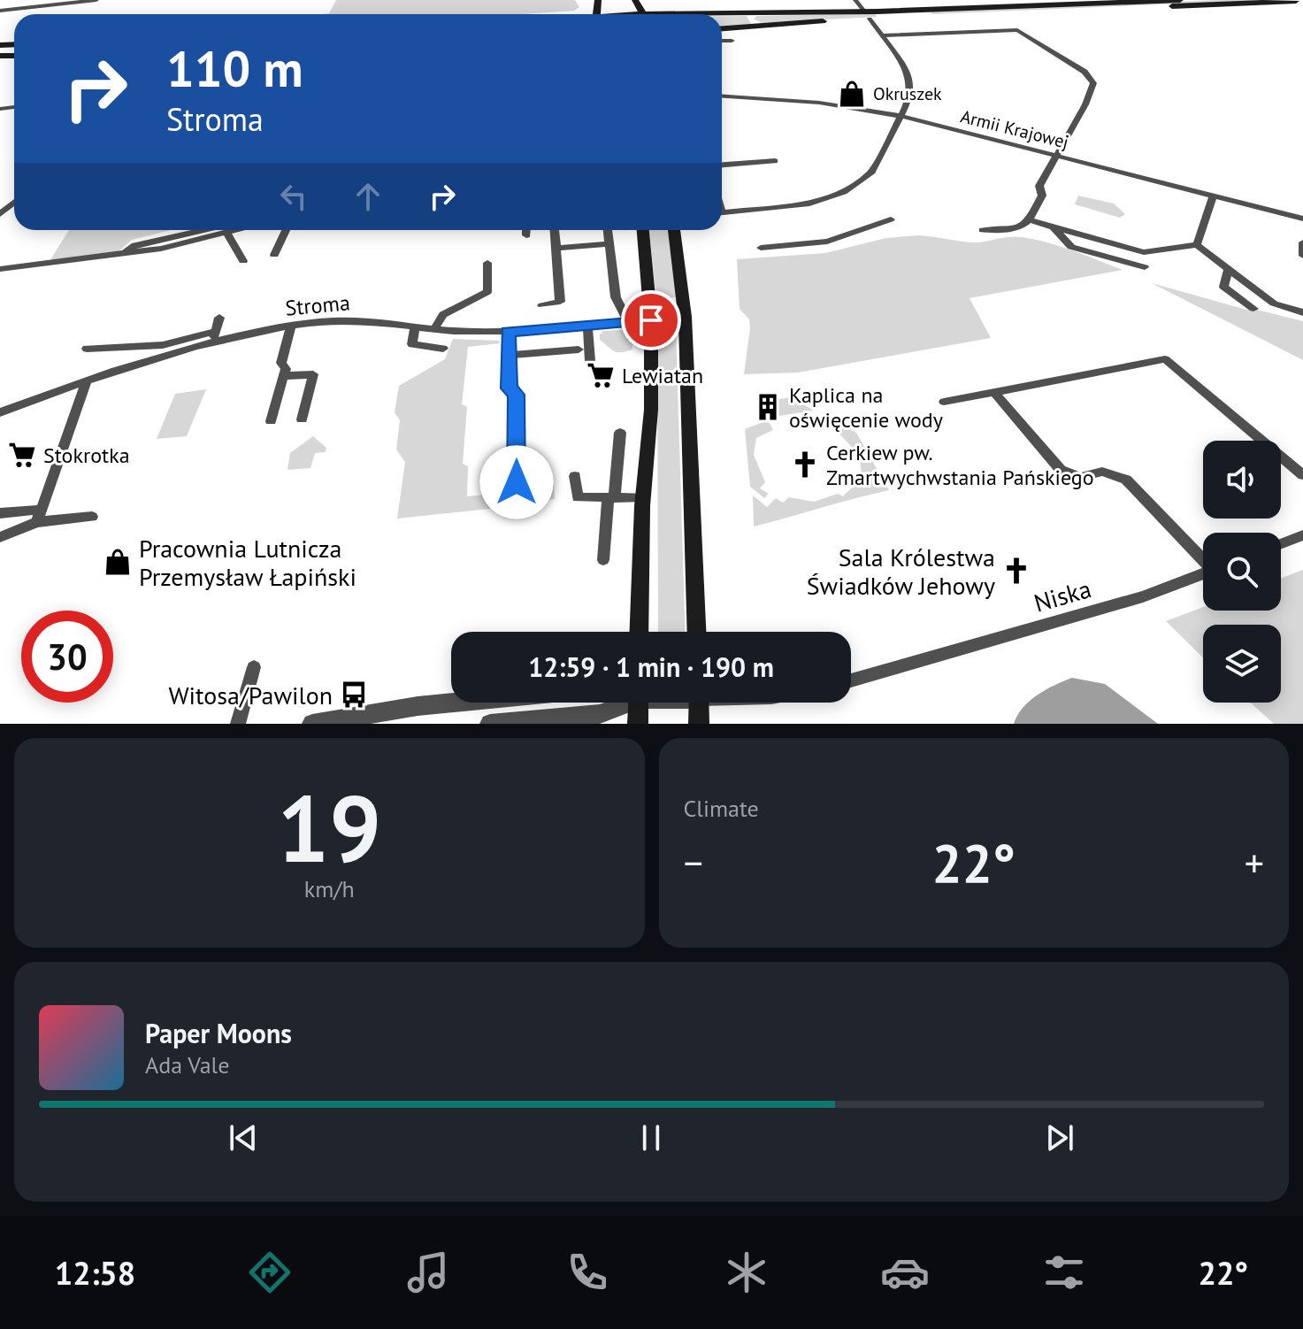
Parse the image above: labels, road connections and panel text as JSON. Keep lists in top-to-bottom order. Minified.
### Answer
{"streets":{"street":["Armii Krajowej","Stroma","Niska"]},"places":{"shop":["Okruszek","Pracownia Lutnicza Przemysław Łapiński"],"supermarket":["Lewiatan","Stokrotka"],"building":["Kaplica na oświęcenie wody"],"church":["Cerkiew pw. Zmartwychwstania Pańskiego","Sala Królestwa Świadków Jehowy"],"bus stop":["Witosa/Pawilon"]},"page":{"turn":["110 m","Stroma"],"limit":"30","trip":"12:59 · 1 min · 190 m","tile":[["19","km/h"],"Climate"],"heat":["−","22°","+"],"song":["Paper Moons","Ada Vale"],"tabs":["12:58","22°"]}}
